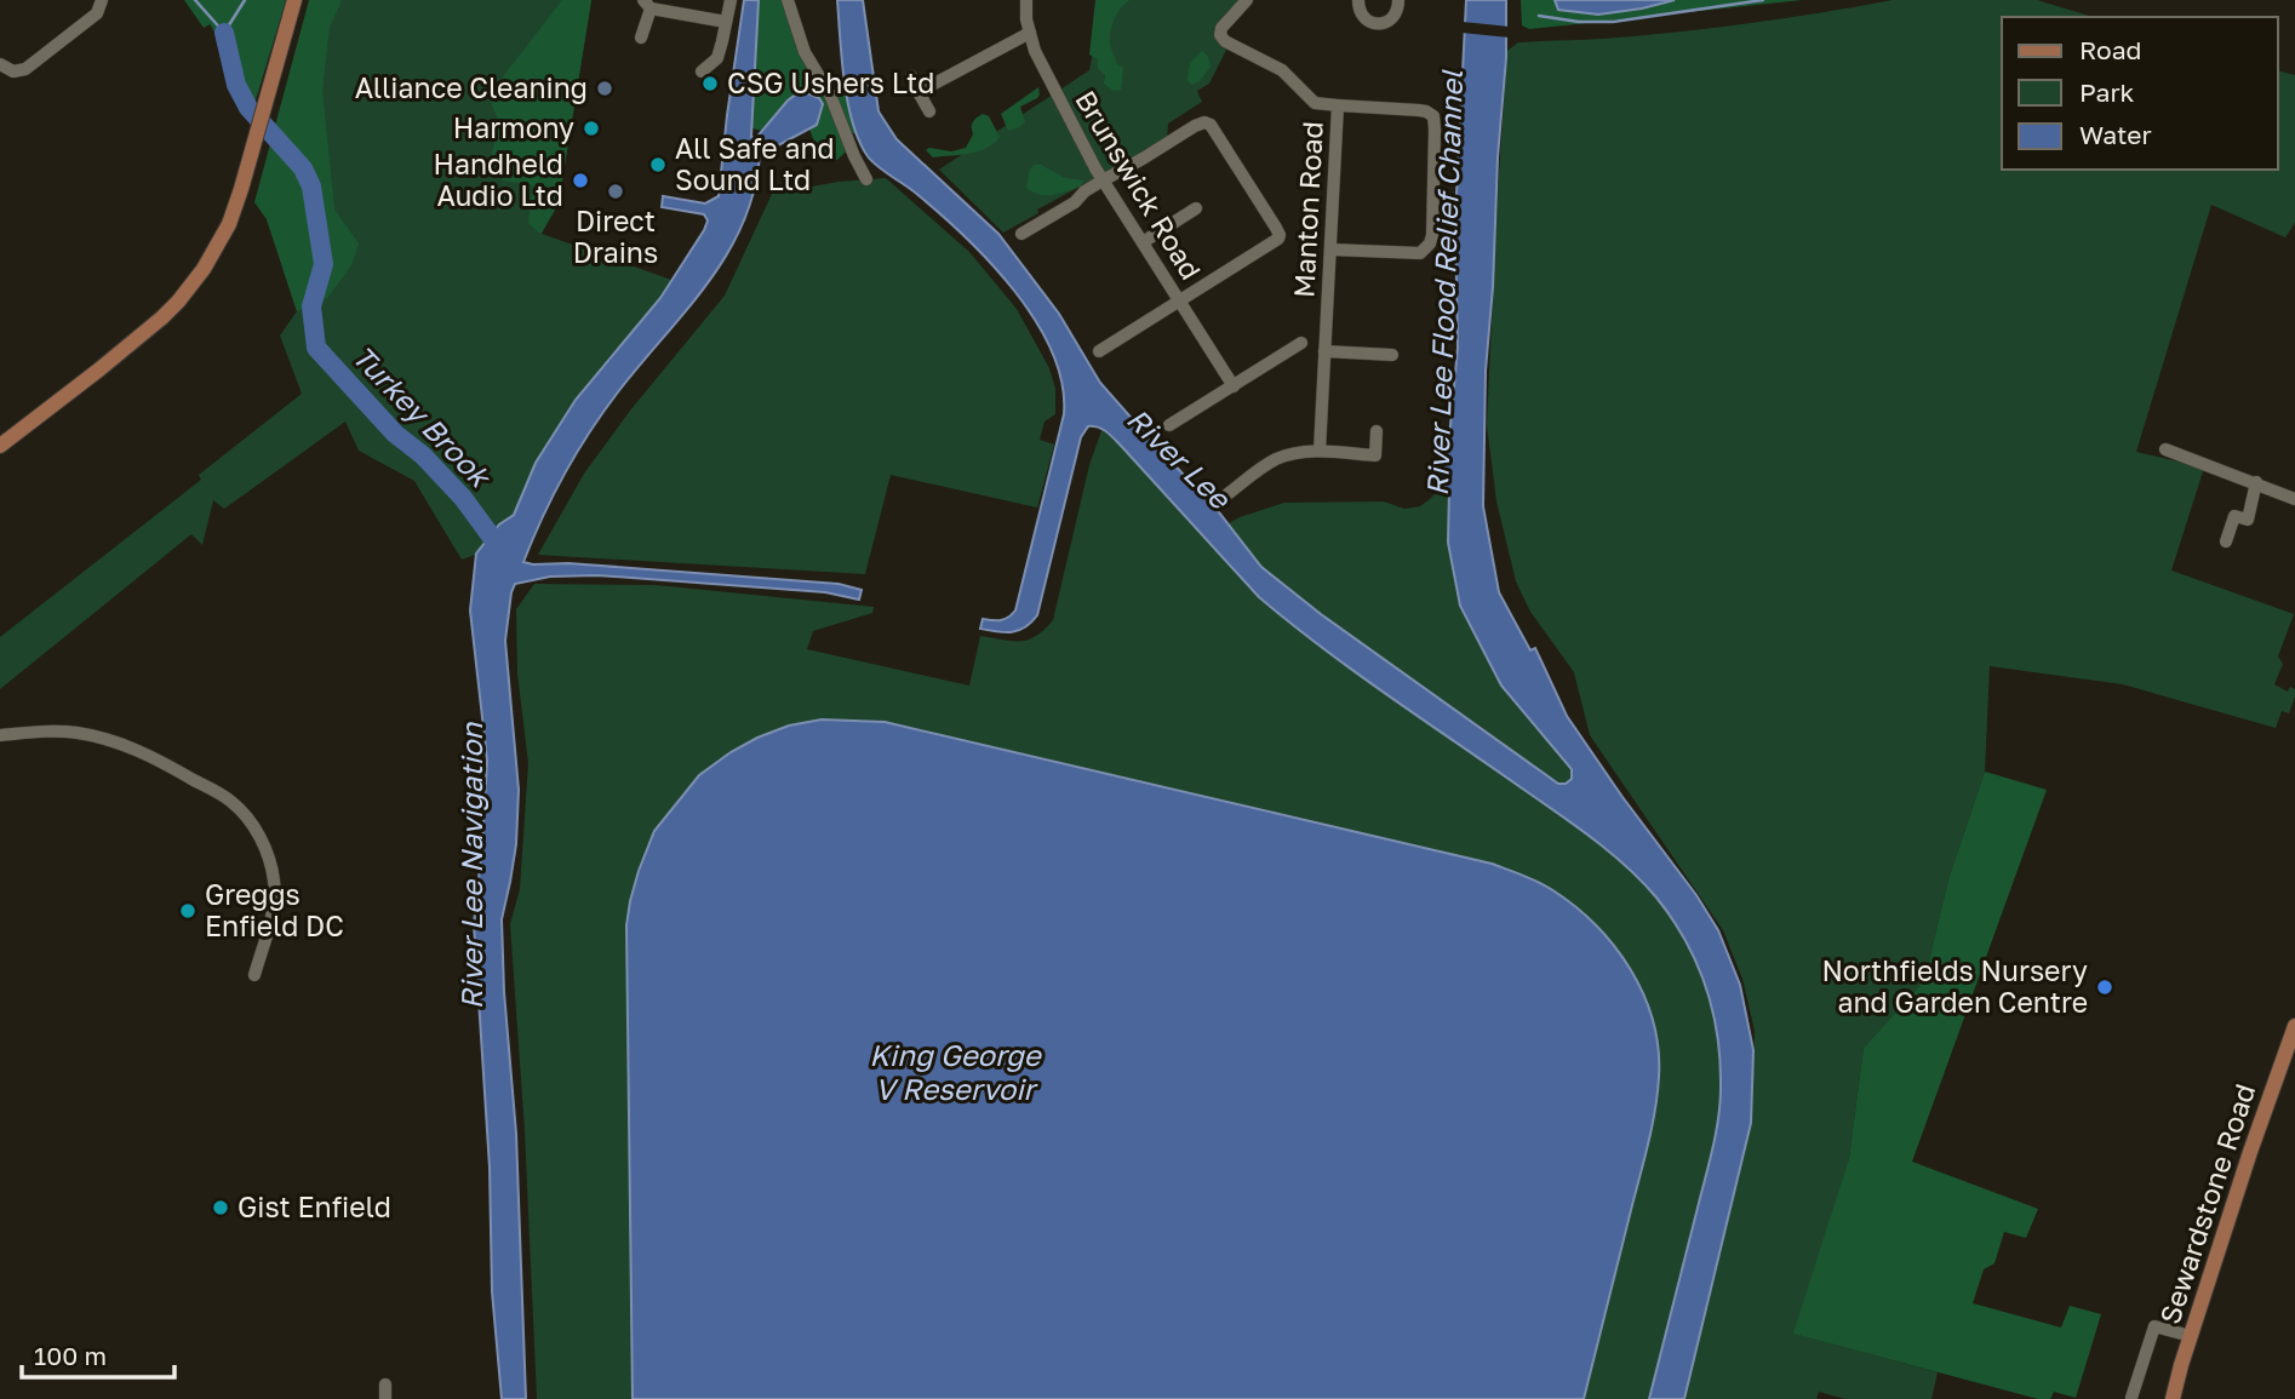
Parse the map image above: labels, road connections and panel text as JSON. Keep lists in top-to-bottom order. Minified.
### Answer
{"streets":{"main road":["Sewardstone Road"],"street":["Brunswick Road","Manton Road"]},"water":["River Lee Flood Relief Channel","Turkey Brook","River Lee","River Lee Navigation","King George V Reservoir"],"places":["CSG Ushers Ltd","Alliance Cleaning","Harmony","All Safe and Sound Ltd","Handheld Audio Ltd","Direct Drains","Greggs Enfield DC","Northfields Nursery and Garden Centre","Gist Enfield"],"legend":["Road","Park","Water"],"scale_bar":"100 m"}
